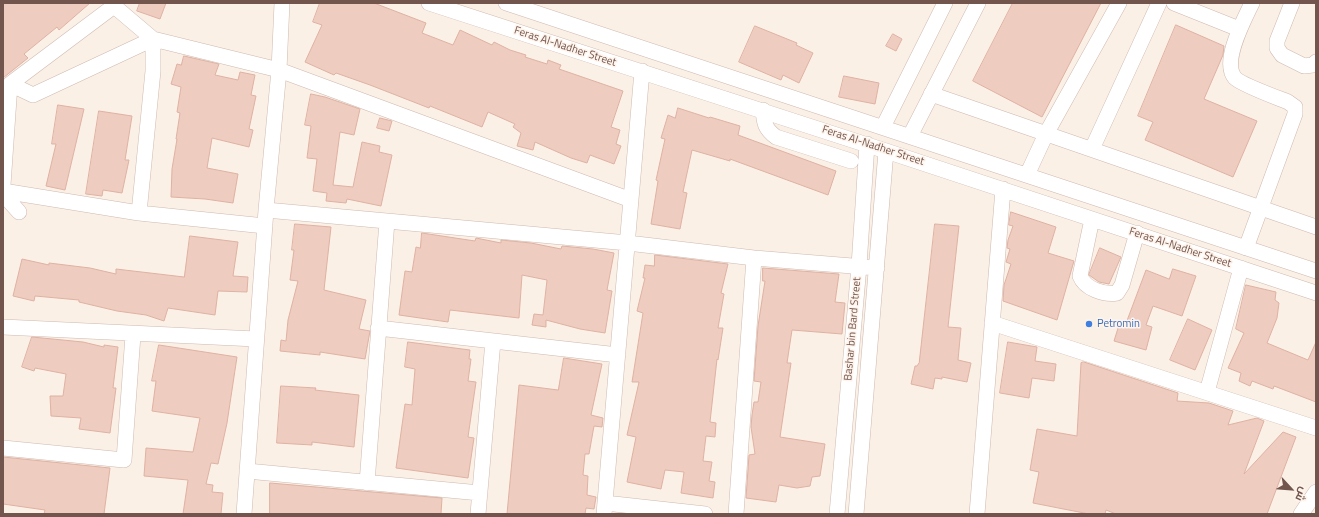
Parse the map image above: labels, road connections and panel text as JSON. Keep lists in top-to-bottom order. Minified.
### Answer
{"streets":{"street":["Feras Al-Nadher Street","Bashar bin Bard Street"]},"crossings":[["Feras Al-Nadher Street","Bashar bin Bard Street"]],"places":["Petromin"],"north":"bottom right"}
